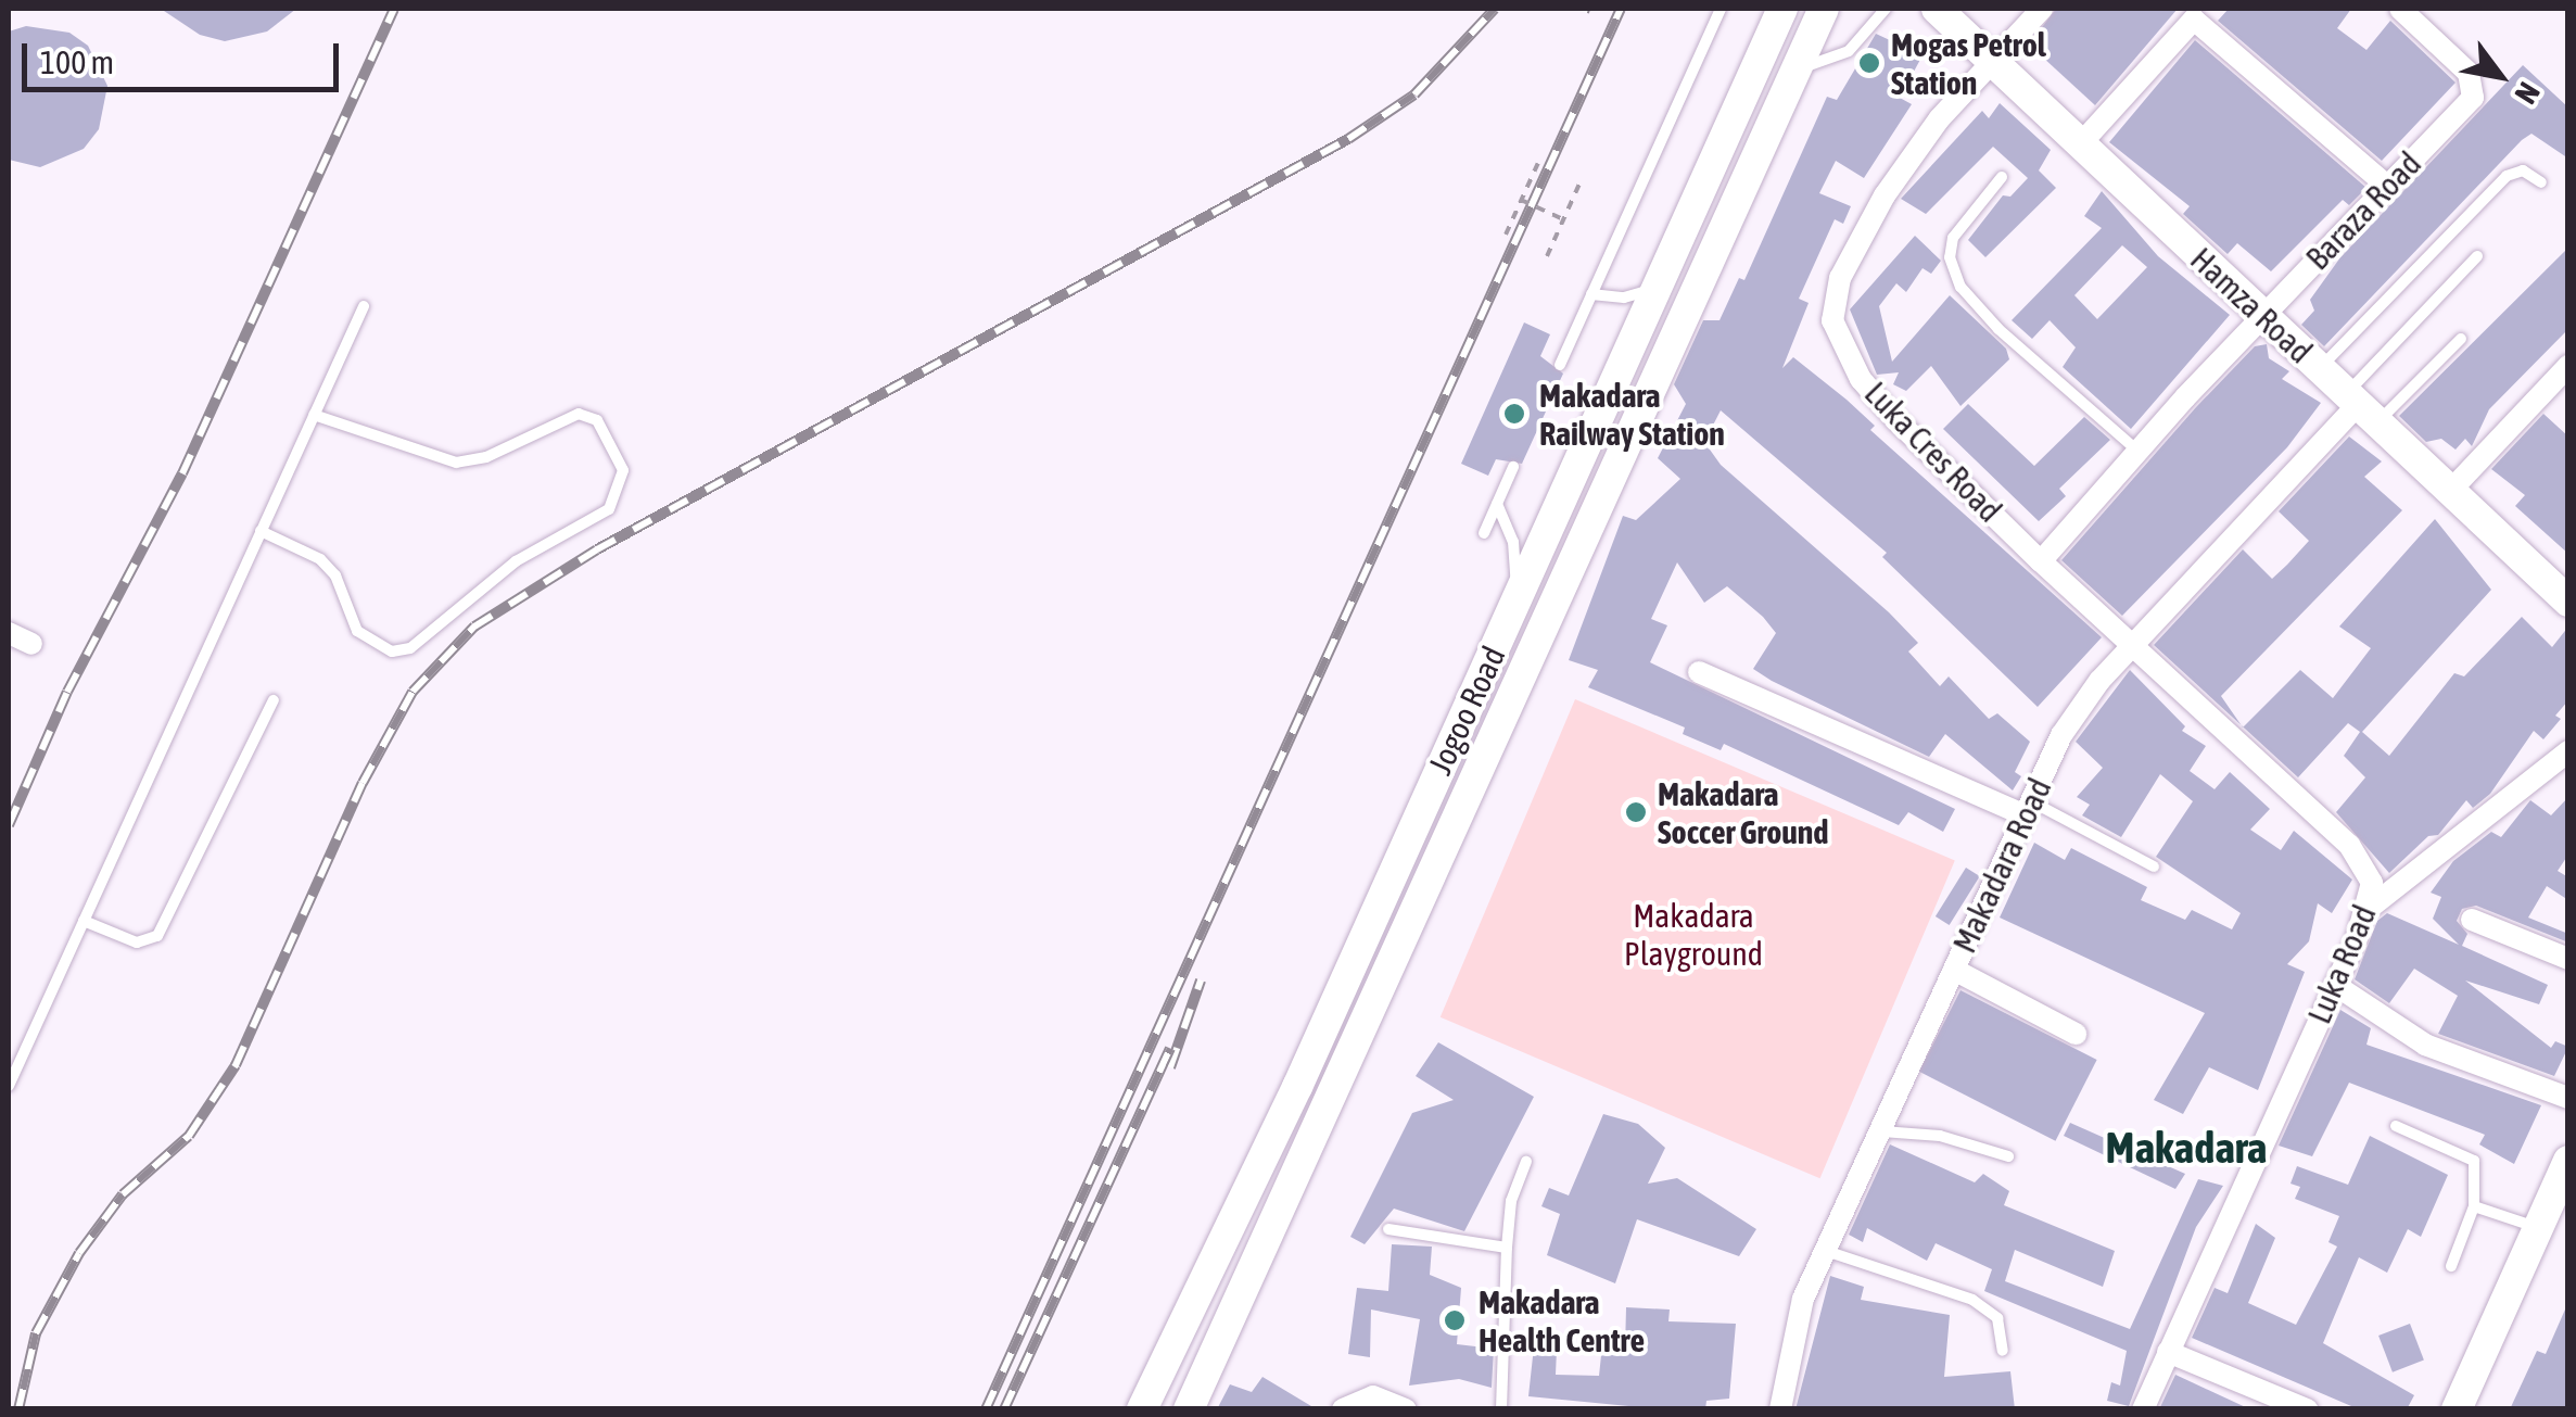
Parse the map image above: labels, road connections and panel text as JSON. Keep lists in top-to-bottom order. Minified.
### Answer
{"streets":{"main road":["Hamza Road","Jogoo Road"],"street":["Baraza Road","Luka Cres Road","Makadara Road","Luka Road"]},"crossings":[["Baraza Road","Hamza Road"],["Hamza Road","Luka Cres Road"],["Hamza Road","Makadara Road"],["Luka Cres Road","Luka Road"],["Makadara Road","Luka Road"]],"districts":["Makadara"],"parks":["Makadara Playground"],"places":["Mogas Petrol Station","Makadara Railway Station","Makadara Soccer Ground","Makadara Health Centre"],"scale_bar":"100 m","north":"bottom right"}
